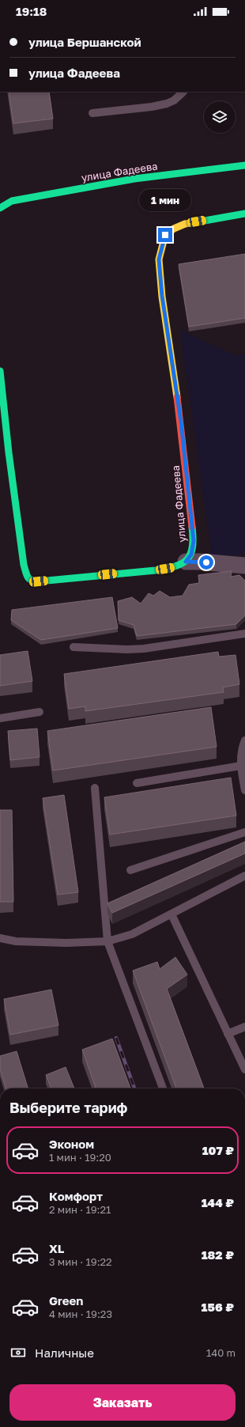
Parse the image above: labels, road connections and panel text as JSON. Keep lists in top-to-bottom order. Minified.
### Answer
{"streets":{"main road":["улица Фадеева"]},"page":{"status":"19:18","banner":["улица Бершанской","улица Фадеева"],"bubble":"1 мин","heading":"Выберите тариф","list":[{"name":"Эконом","note":"1 мин · 19:20","value":"107 ₽"},{"name":"Комфорт","note":"2 мин · 19:21","value":"144 ₽"},{"name":"XL","note":"3 мин · 19:22","value":"182 ₽"},{"name":"Green","note":"4 мин · 19:23","value":"156 ₽"}],"pay":["Наличные","140 m"],"buttons":"Заказать"}}
